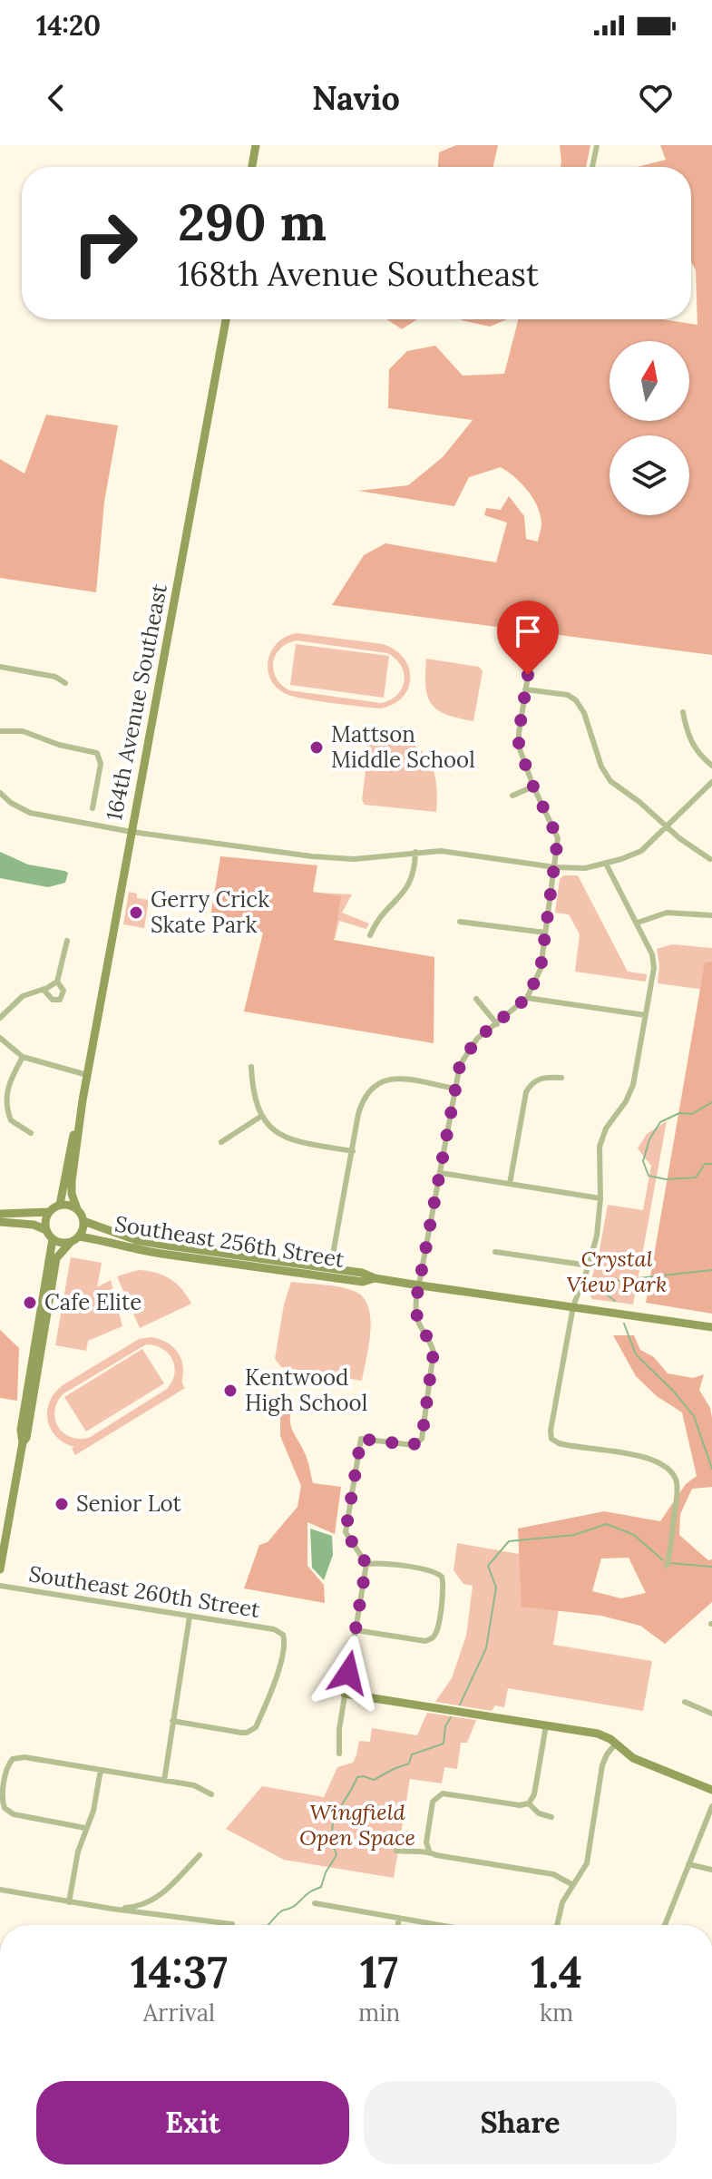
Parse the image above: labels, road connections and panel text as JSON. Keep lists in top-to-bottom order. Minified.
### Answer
{"streets":{"street":["164th Avenue Southeast","Southeast 256th Street","Southeast 260th Street"]},"crossings":[["164th Avenue Southeast","Southeast 256th Street"]],"parks":["Crystal View Park","Wingfield Open Space"],"places":["Mattson Middle School","Gerry Crick Skate Park","Cafe Elite","Kentwood High School","Senior Lot"],"north":"top","page":{"status":"14:20","header":"Navio","turn":["290 m","168th Avenue Southeast"],"eta":["14:37","Arrival","17","min","1.4","km"],"buttons":["Exit","Share"]}}
